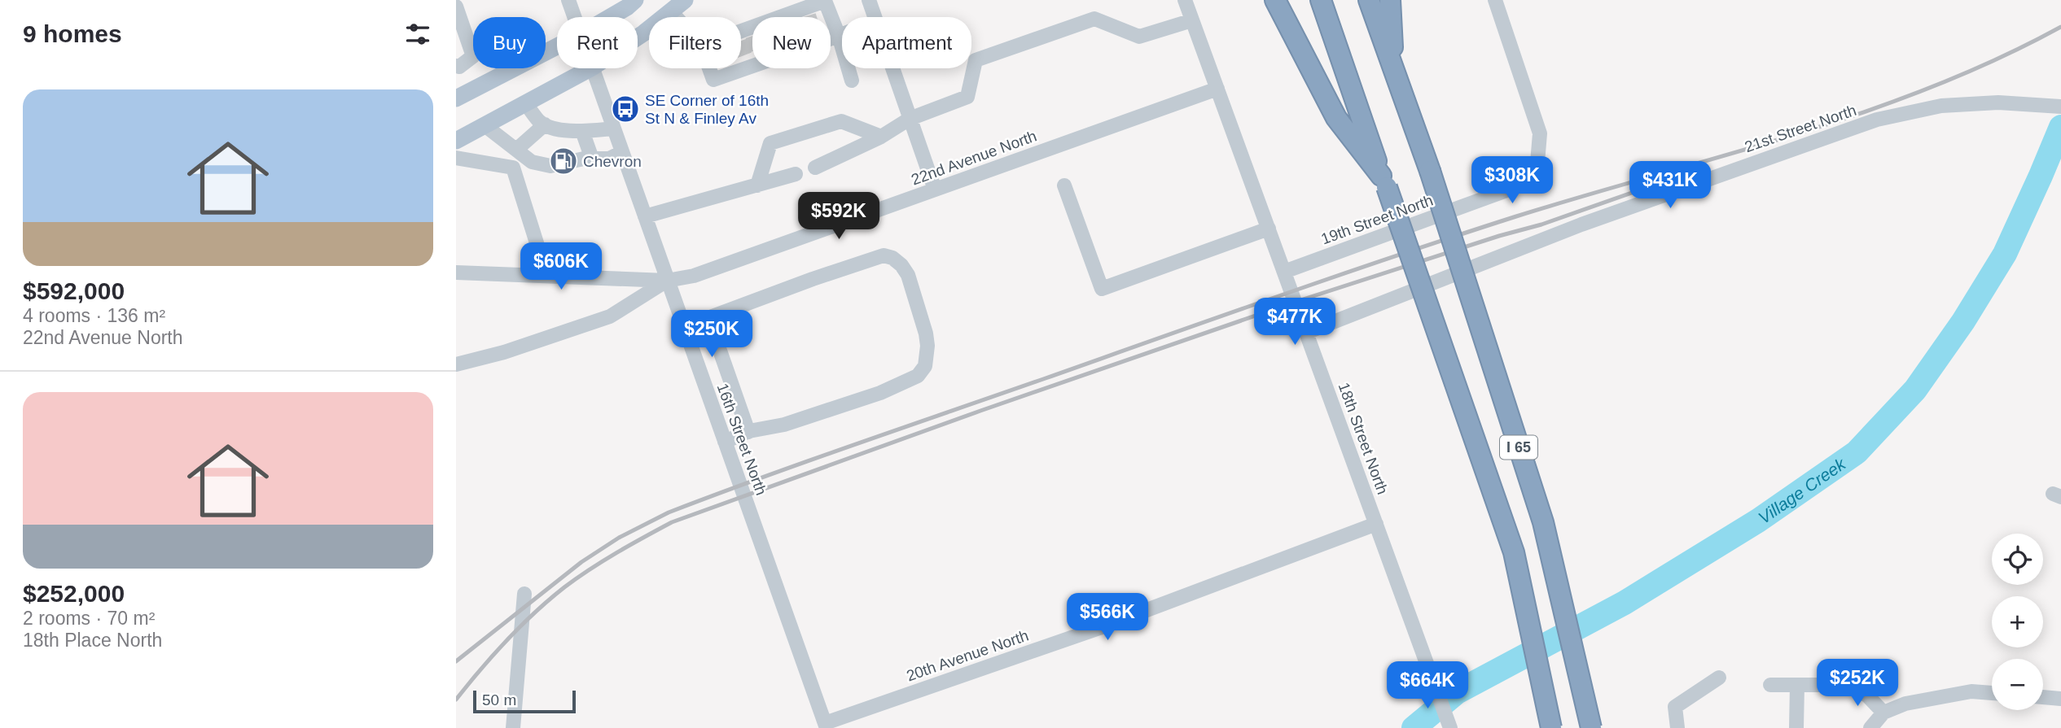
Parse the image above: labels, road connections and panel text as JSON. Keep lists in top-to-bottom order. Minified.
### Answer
{"streets":{"highway":["I 65"],"street":["21st Street North","22nd Avenue North","19th Street North","18th Street North","16th Street North","20th Avenue North"]},"crossings":[["21st Street North","18th Street North"],["22nd Avenue North","18th Street North"],["22nd Avenue North","16th Street North"],["19th Street North","18th Street North"],["18th Street North","20th Avenue North"],["16th Street North","20th Avenue North"]],"water":["Village Creek"],"places":{"bus stop":["SE Corner of 16th St N & Finley Av"],"fuel station":["Chevron"]},"scale_bar":"50 m","page":{"heading":"9 homes","chip":["Buy","Rent","Filters","New","Apartment"],"list":[{"name":"$592,000","note":"4 rooms · 136 m² · 22nd Avenue North"},{"name":"$252,000","note":"2 rooms · 70 m² · 18th Place North"}],"price":["$308K","$431K","$592K","$606K","$477K","$250K","$566K","$252K","$664K"],"map_buttons":["+","−"],"scale":"50 m"}}
